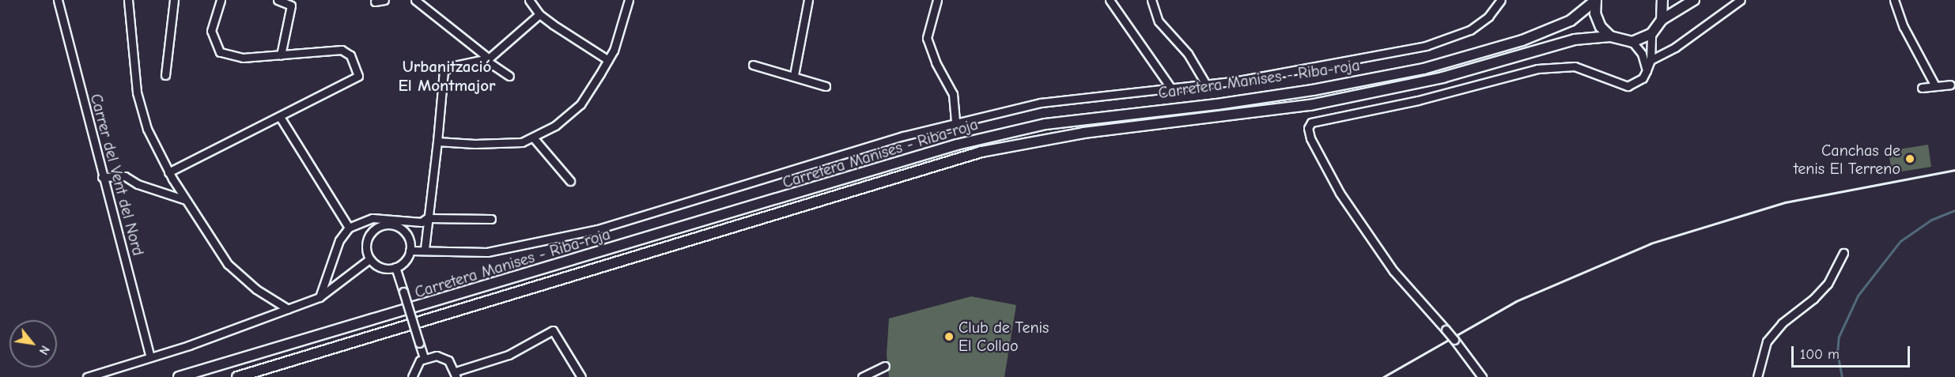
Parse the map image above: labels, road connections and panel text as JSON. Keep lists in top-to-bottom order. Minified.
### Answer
{"streets":{"main road":["Carretera Manises - Riba-roja"],"street":["Carrer del Vent del Nord"]},"districts":["Urbanització El Montmajor"],"places":["Canchas de tenis El Terreno","Club de Tenis El Collao"],"scale_bar":"100 m","north":"bottom right"}
